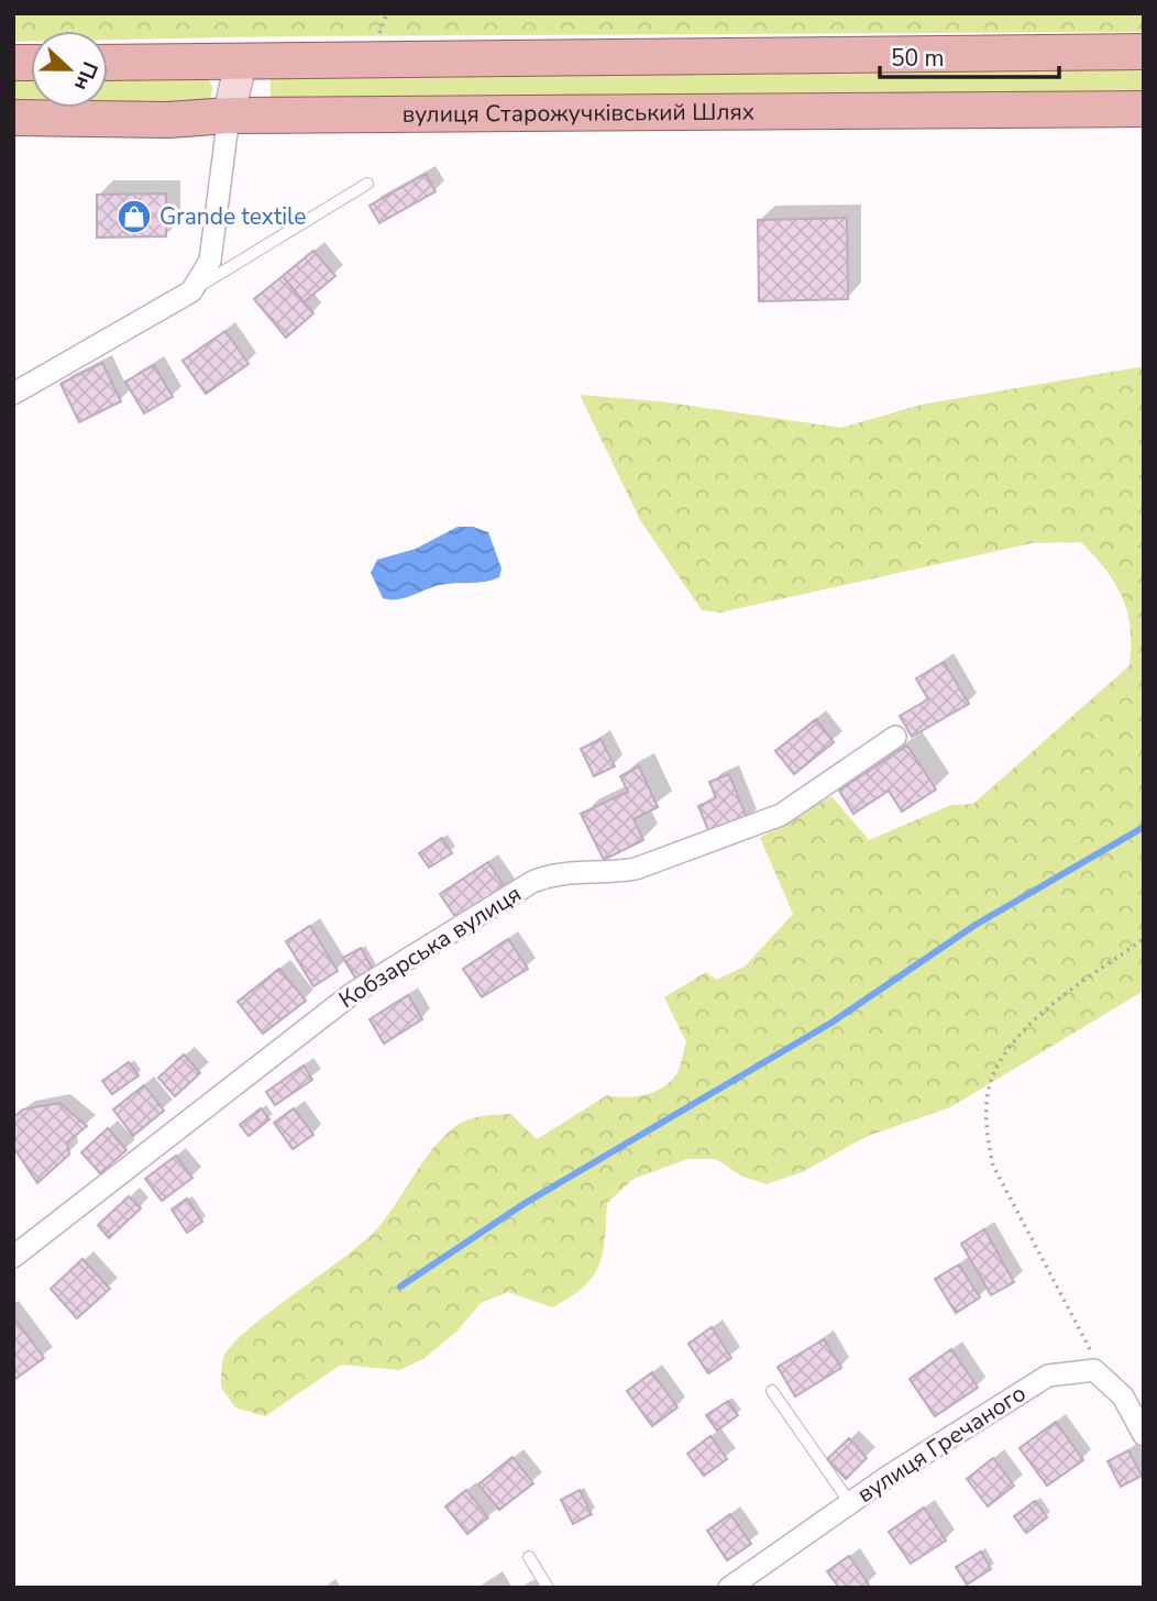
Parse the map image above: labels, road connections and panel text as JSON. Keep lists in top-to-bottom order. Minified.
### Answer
{"streets":{"main road":["вулиця Старожучківський Шлях"],"street":["Кобзарська вулиця","вулиця Гречаного"]},"places":{"shop":["Grande textile"]},"scale_bar":"50 m","north":"right"}
